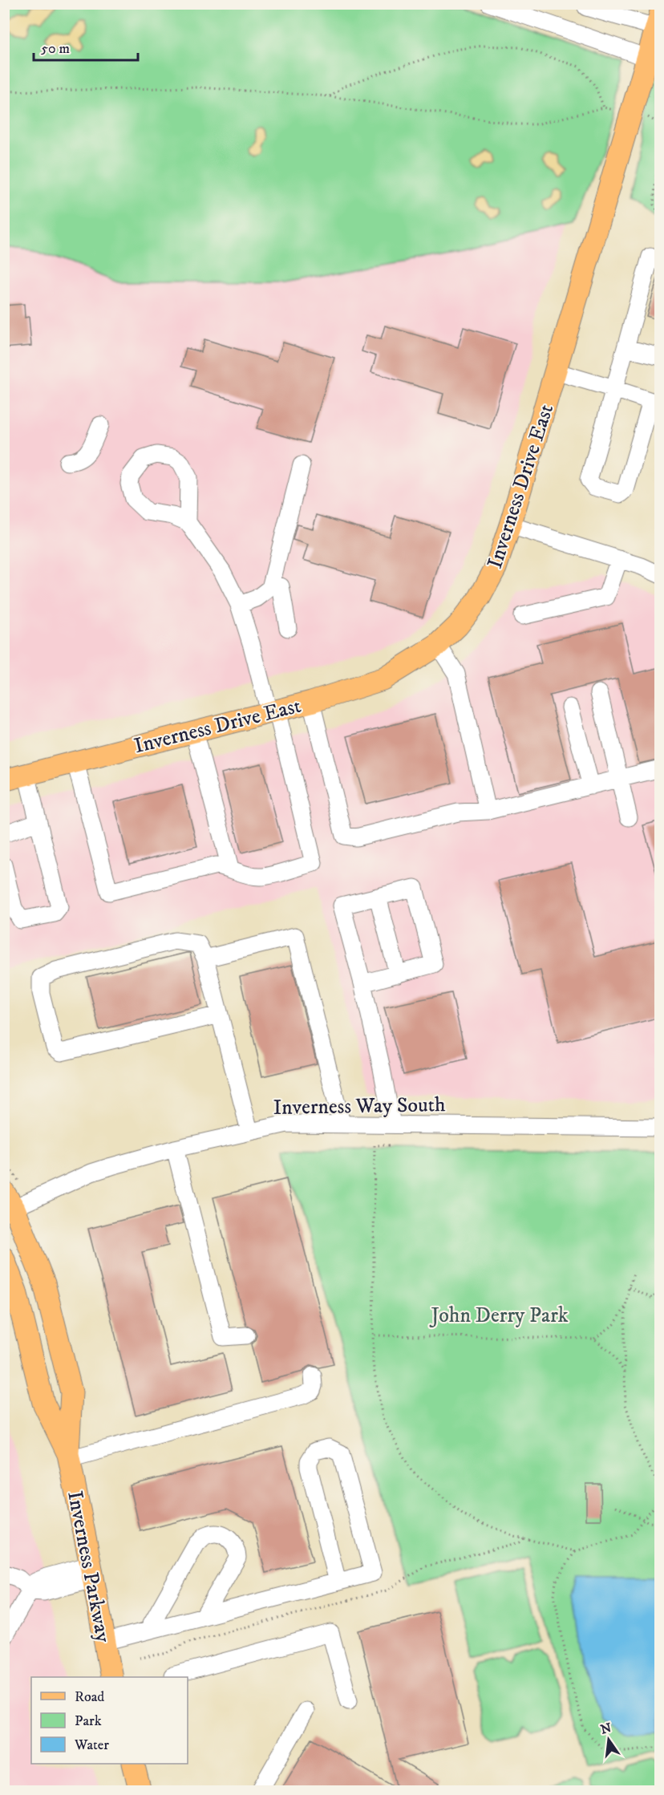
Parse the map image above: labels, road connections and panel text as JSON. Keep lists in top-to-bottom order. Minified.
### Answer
{"streets":{"main road":["Inverness Drive East","Inverness Parkway"],"street":["Inverness Way South"]},"crossings":[["Inverness Way South","Inverness Parkway"]],"parks":["John Derry Park"],"legend":["Road","Park","Water"],"scale_bar":"50 m","north":"top"}
